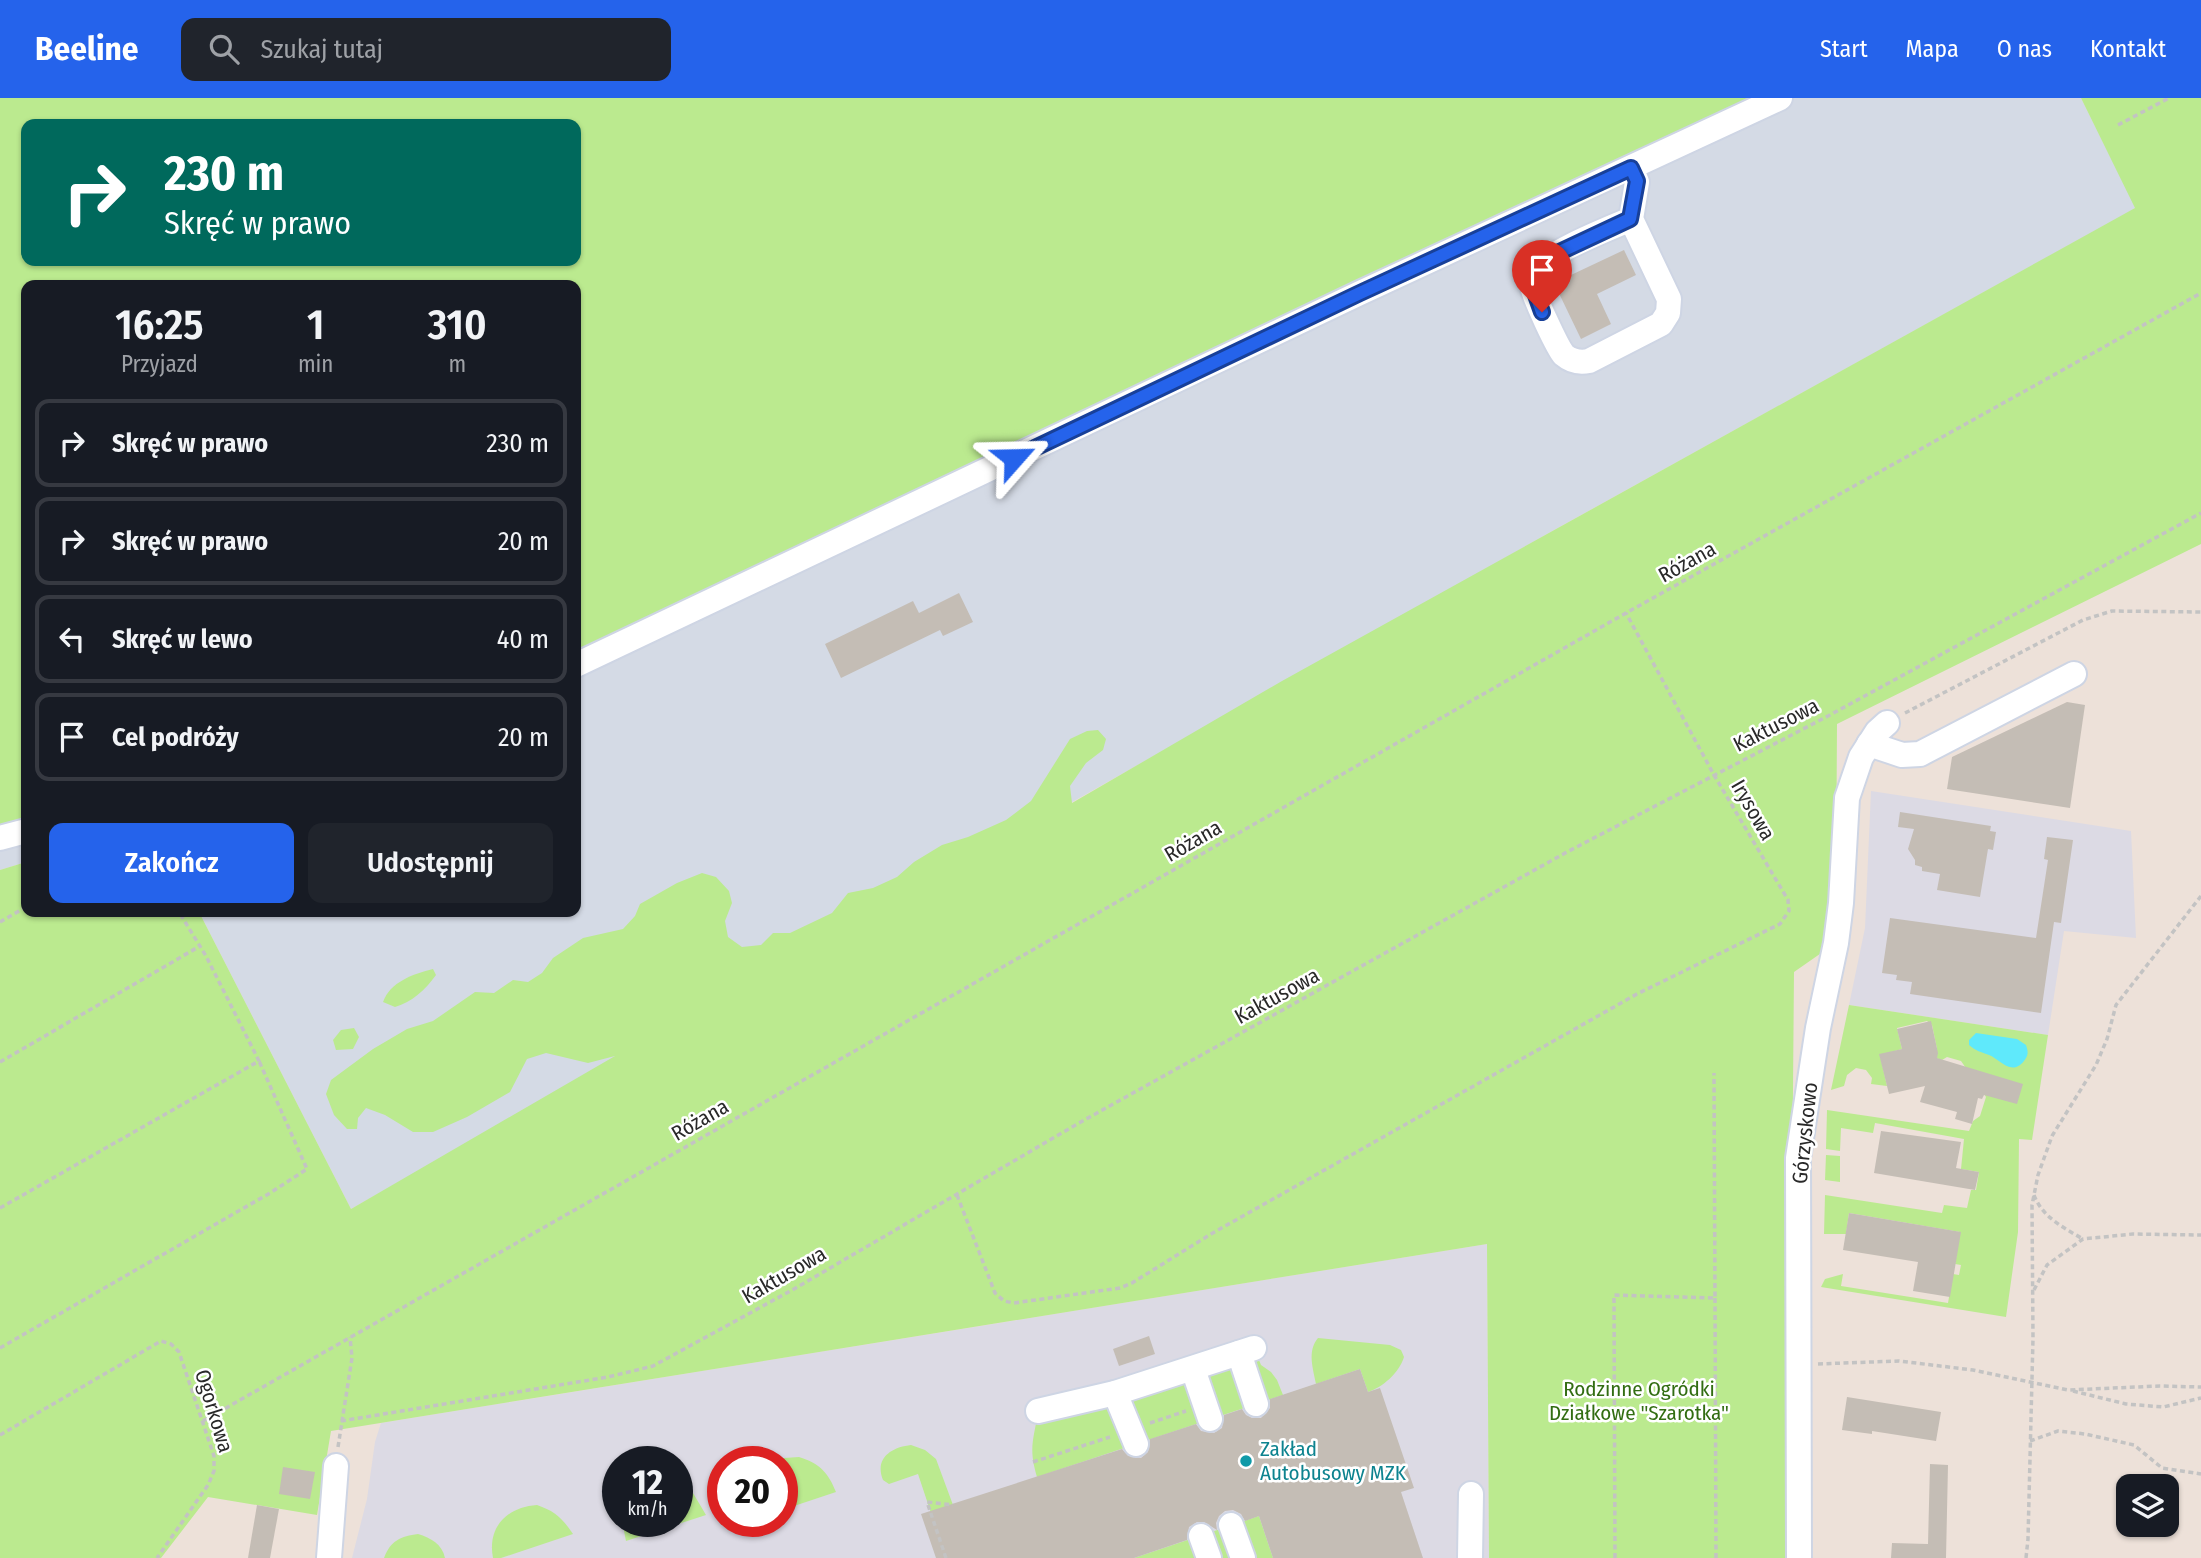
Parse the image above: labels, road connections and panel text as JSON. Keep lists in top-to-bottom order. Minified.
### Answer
{"streets":{"street":["Górzyskowo"],"path":["Różana","Kaktusowa","Irysowa","Ogorkowa"]},"crossings":[["Różana","Kaktusowa"],["Różana","Irysowa"],["Różana","Ogorkowa"],["Kaktusowa","Irysowa"]],"parks":["Rodzinne Ogródki Działkowe \"Szarotka\""],"places":["Zakład Autobusowy MZK"],"page":{"header":"Beeline","search":"Szukaj tutaj","nav":["Start","Mapa","O nas","Kontakt"],"turn":["230 m","Skręć w prawo"],"eta":["16:25","Przyjazd","1","min","310","m"],"list":[{"name":"Skręć w prawo","value":"230 m"},{"name":"Skręć w prawo","value":"20 m"},{"name":"Skręć w lewo","value":"40 m"},{"name":"Cel podróży","value":"20 m"}],"buttons":["Zakończ","Udostępnij"],"speed":"12 km/h","limit":"20"}}
